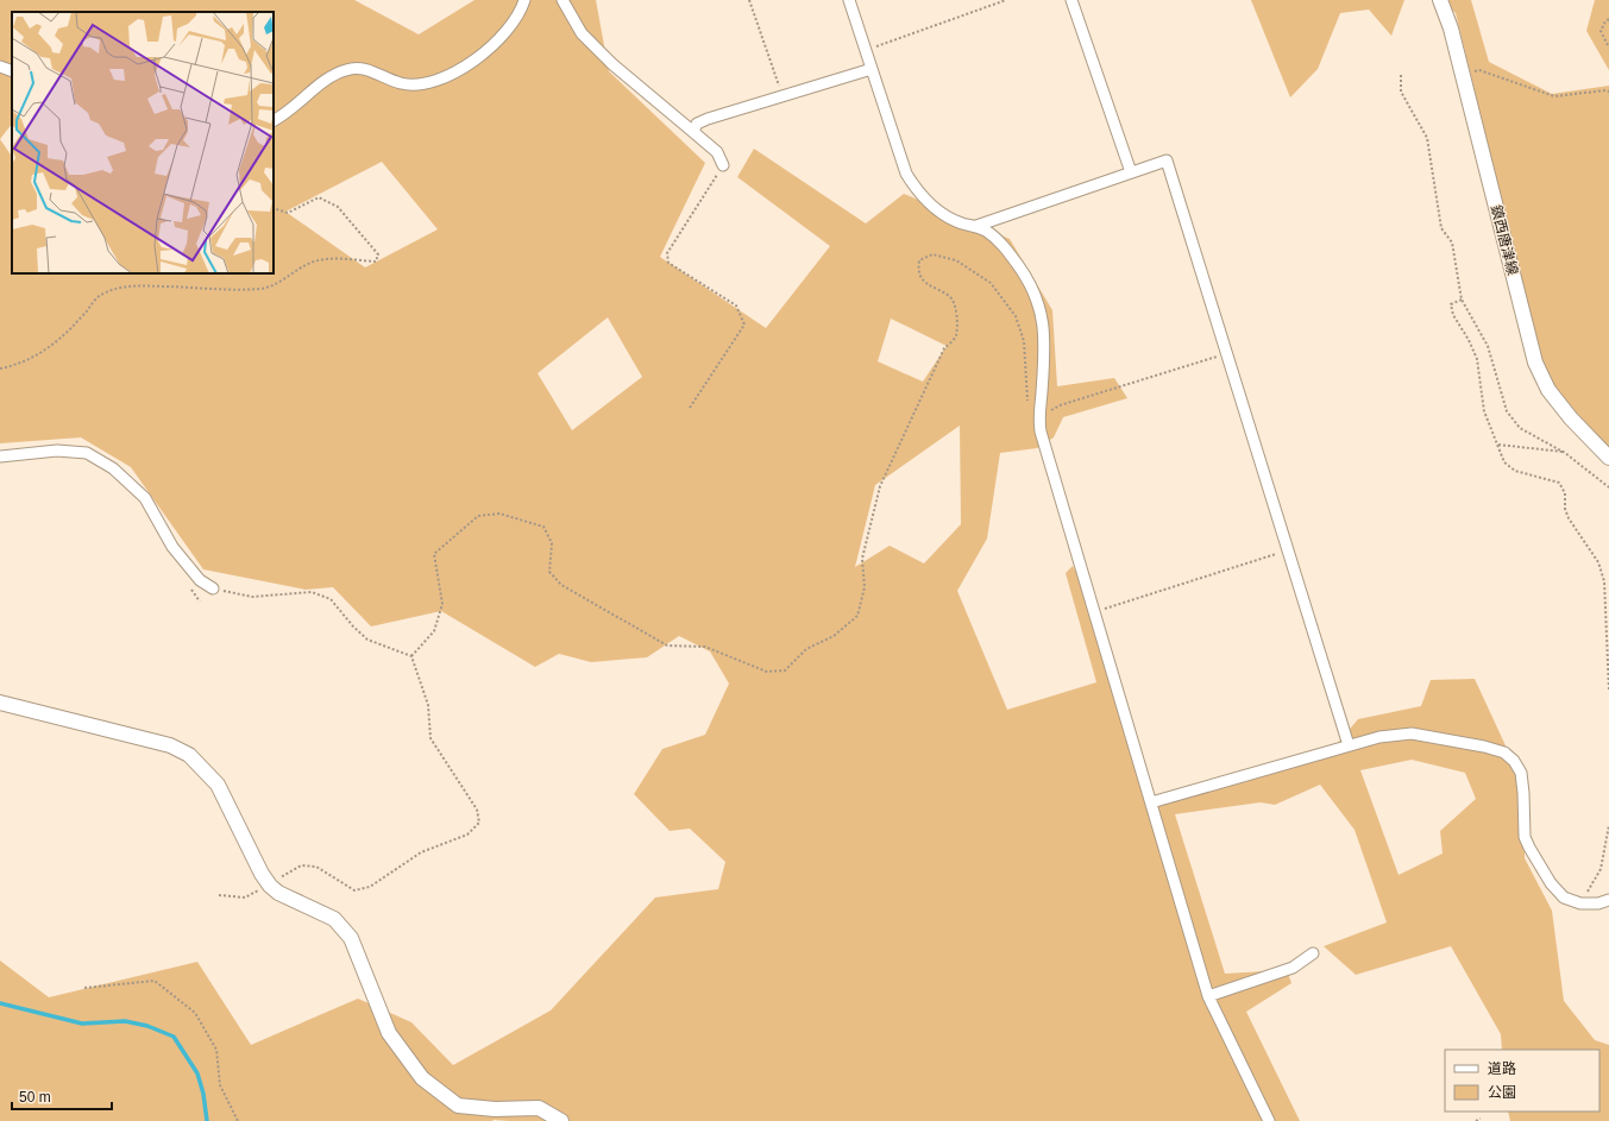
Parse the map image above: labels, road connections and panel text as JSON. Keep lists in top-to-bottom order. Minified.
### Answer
{"streets":{"street":["鎮西唐津線"]},"legend":["道路","公園"],"scale_bar":"50 m"}
